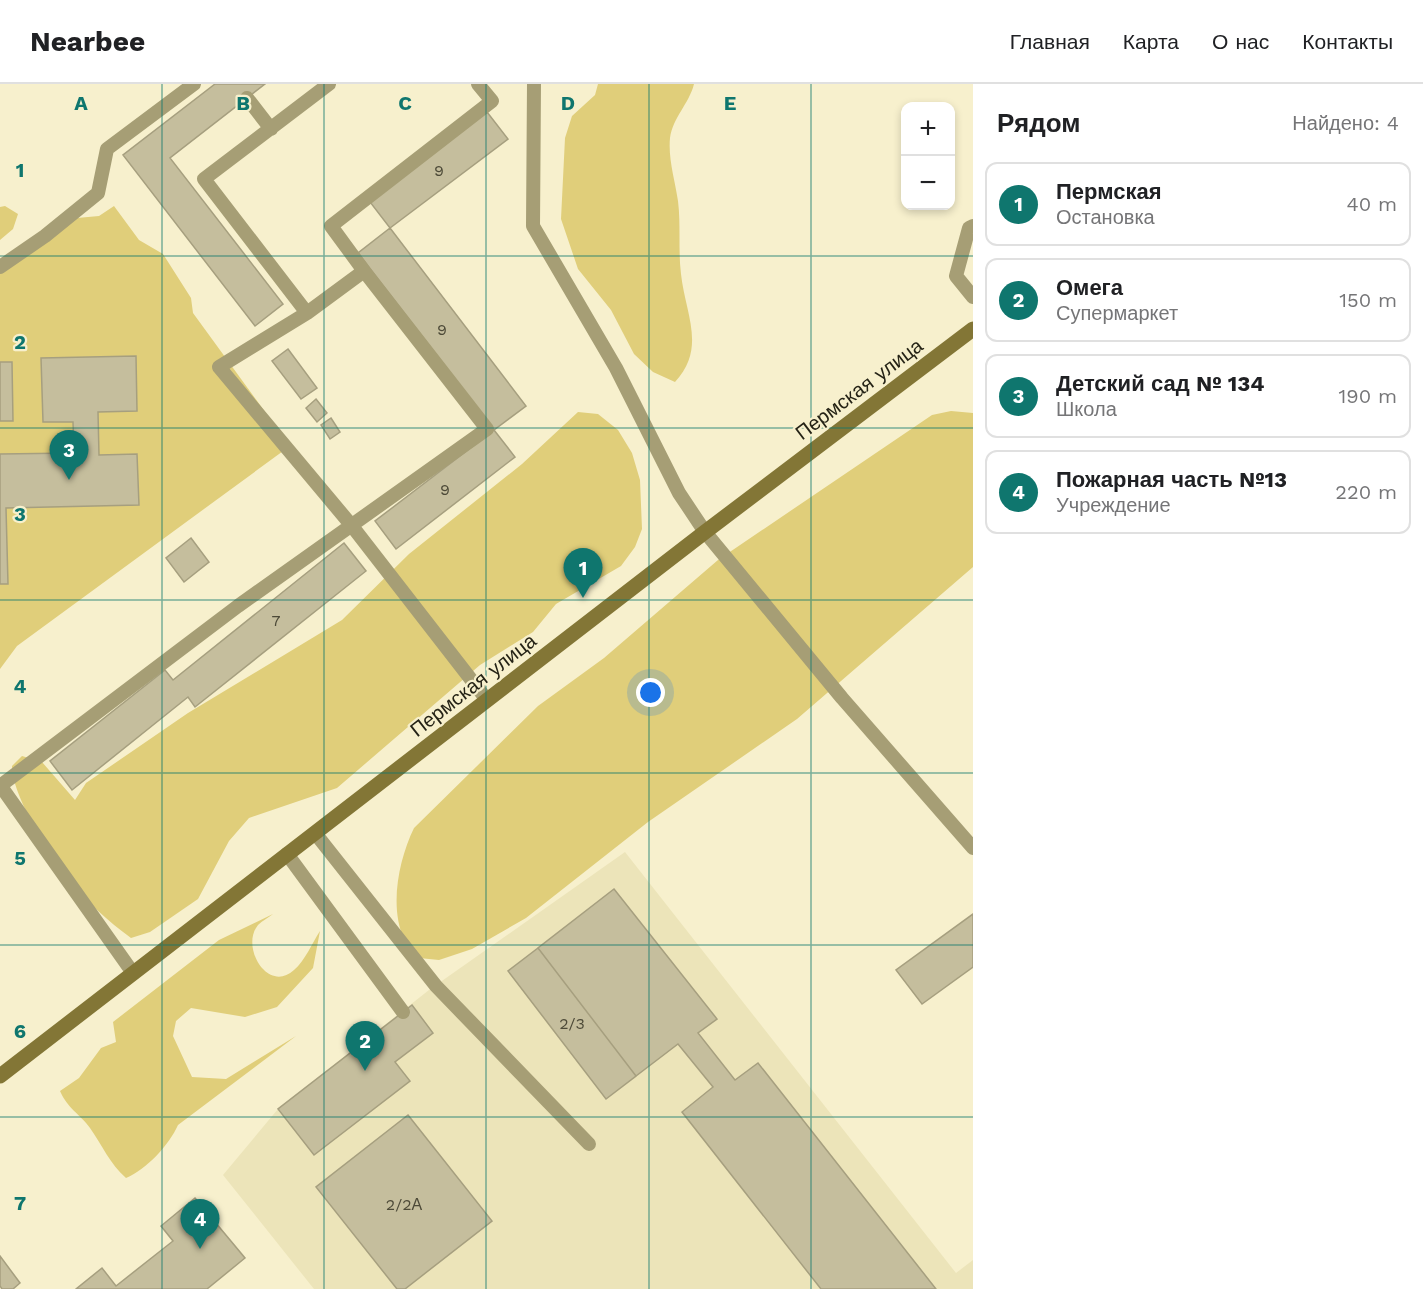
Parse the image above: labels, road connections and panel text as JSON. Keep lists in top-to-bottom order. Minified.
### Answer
{"streets":{"street":["Пермская улица"]},"house_numbers":["9","9","9","7","2/3","2/2А"],"page":{"header":"Nearbee","nav":["Главная","Карта","О нас","Контакты"],"heading":["Рядом","Найдено: 4"],"map_buttons":["+","−"],"list":[{"mark":"1","name":"Пермская","note":"Остановка","value":"40 m"},{"mark":"2","name":"Омега","note":"Супермаркет","value":"150 m"},{"mark":"3","name":"Детский сад № 134","note":"Школа","value":"190 m"},{"mark":"4","name":"Пожарная часть №13","note":"Учреждение","value":"220 m"}],"pins":["3","1","2","4"]},"grid":{"columns":["A","B","C","D","E"],"rows":["1","2","3","4","5","6","7"]}}
